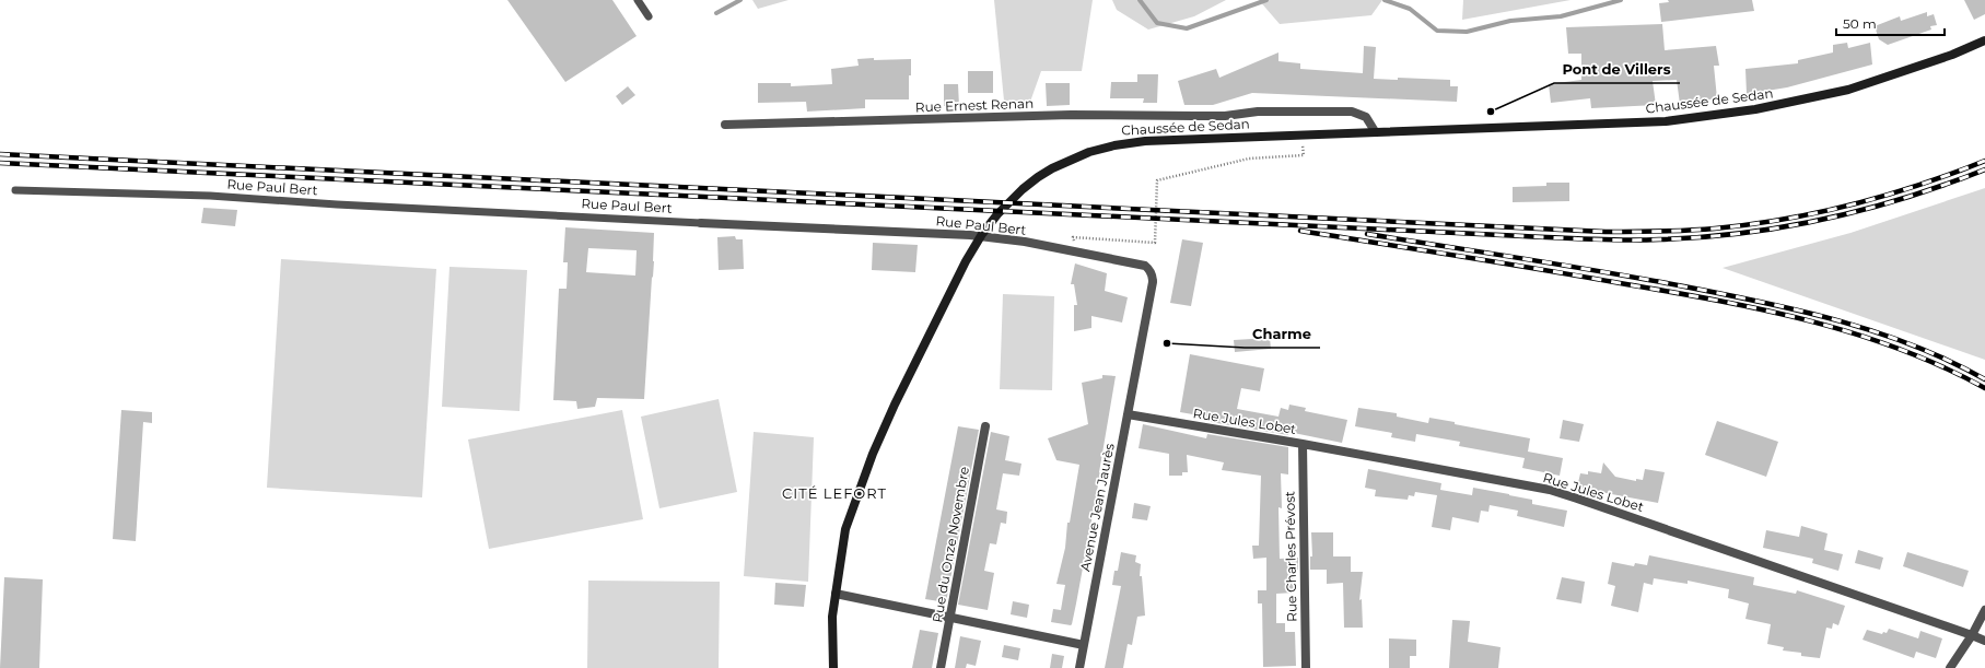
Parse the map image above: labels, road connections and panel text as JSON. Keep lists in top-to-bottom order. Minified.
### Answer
{"streets":{"main road":["Chaussée de Sedan"],"street":["Rue Ernest Renan","Rue Paul Bert","Rue Jules Lobet","Avenue Jean Jaurès","Rue du Onze Novembre","Rue Charles Prévost"]},"crossings":[["Chaussée de Sedan","Rue Ernest Renan"],["Rue Paul Bert","Avenue Jean Jaurès"],["Rue Jules Lobet","Avenue Jean Jaurès"],["Rue Jules Lobet","Rue Charles Prévost"]],"districts":["CITÉ LEFORT"],"places":["Pont de Villers","Charme"],"scale_bar":"50 m"}
